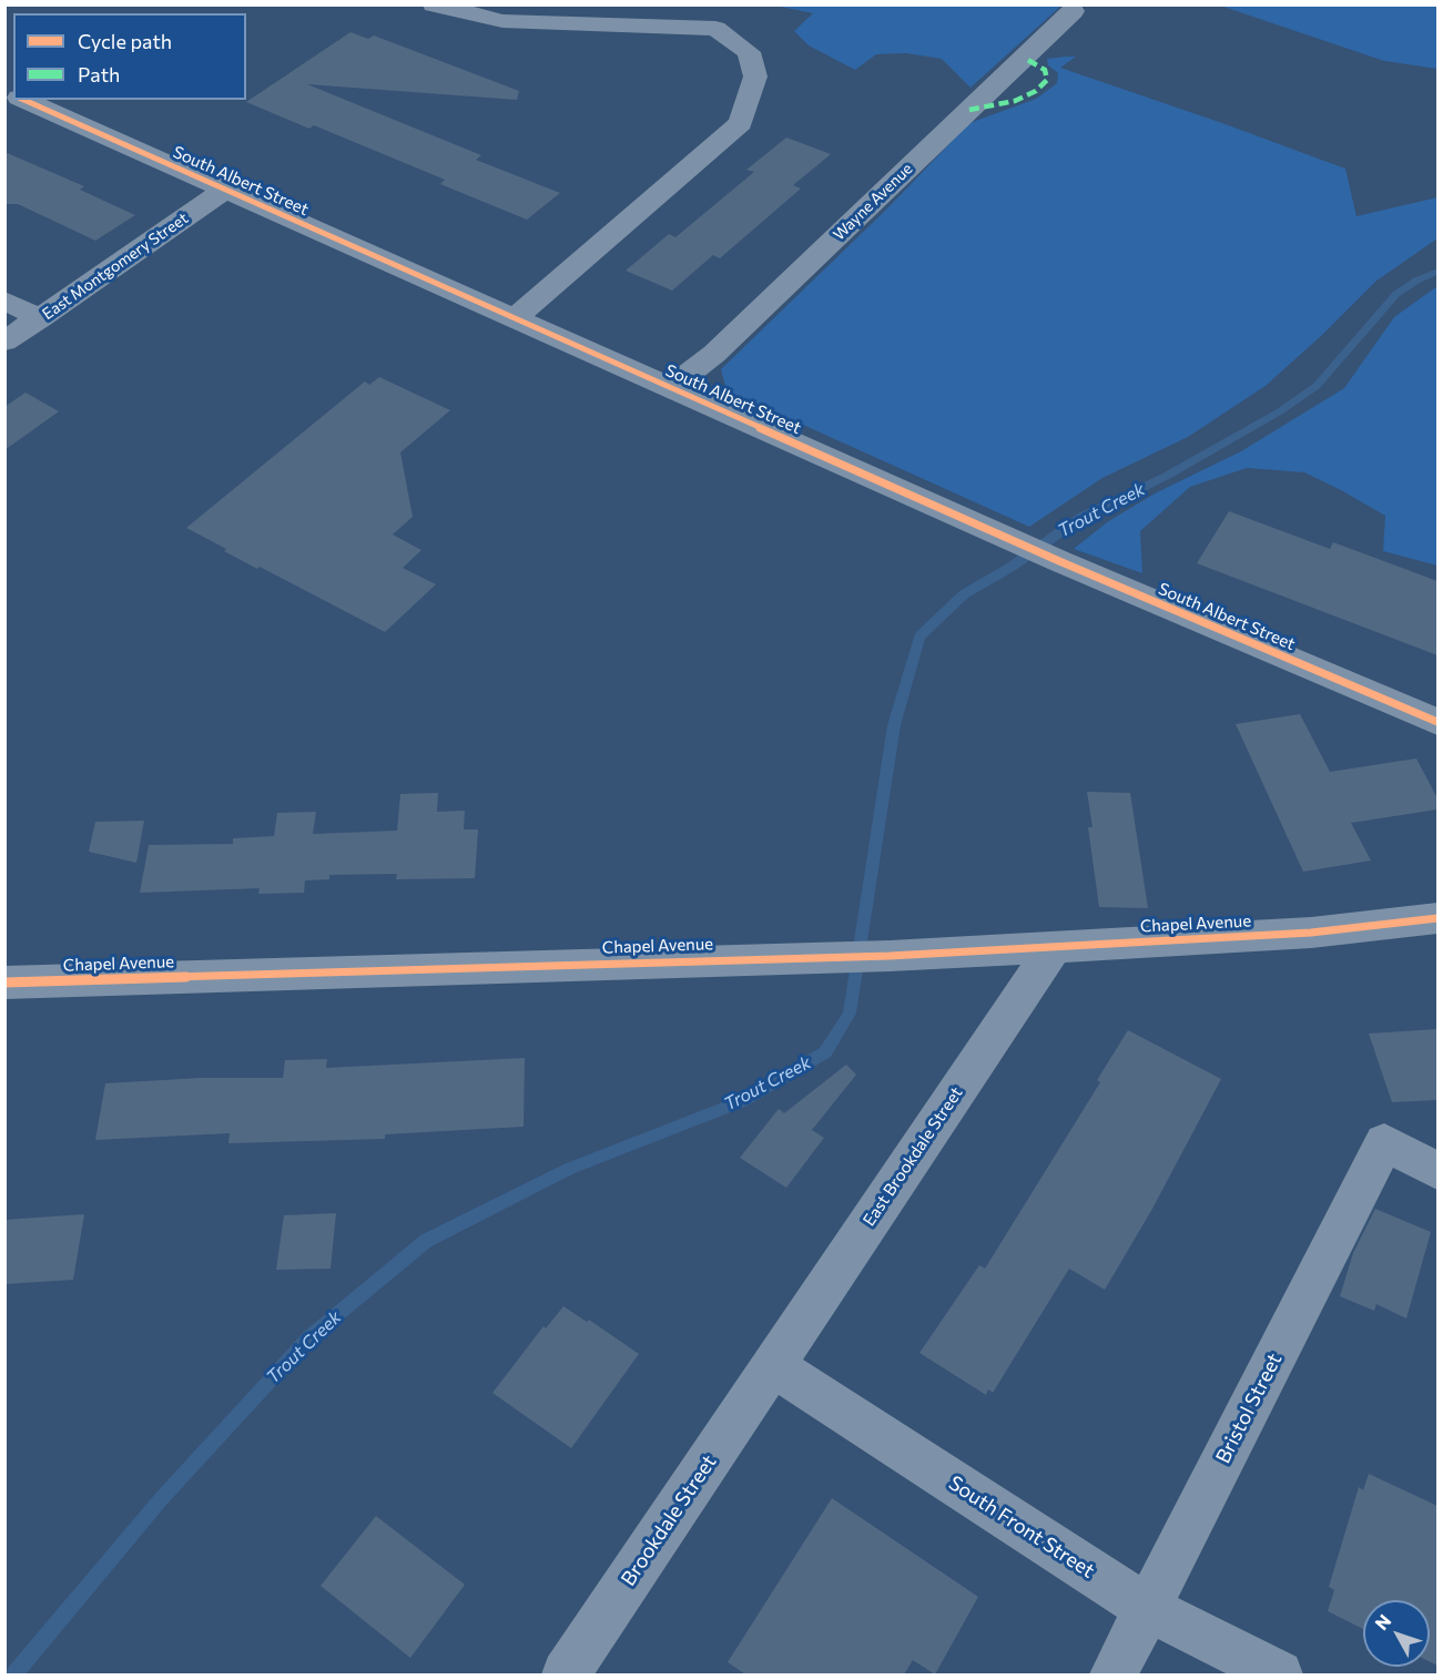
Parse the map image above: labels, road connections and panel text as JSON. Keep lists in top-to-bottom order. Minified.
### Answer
{"streets":{"street":["South Albert Street","Wayne Avenue","East Montgomery Street","Chapel Avenue","East Brookdale Street","Bristol Street","Brookdale Street","South Front Street"]},"crossings":[["South Albert Street","Wayne Avenue"],["South Albert Street","East Montgomery Street"],["Chapel Avenue","East Brookdale Street"],["East Brookdale Street","Brookdale Street"],["East Brookdale Street","South Front Street"],["Bristol Street","South Front Street"],["Brookdale Street","South Front Street"]],"water":["Trout Creek"],"legend":["Cycle path","Path"],"north":"top left"}
